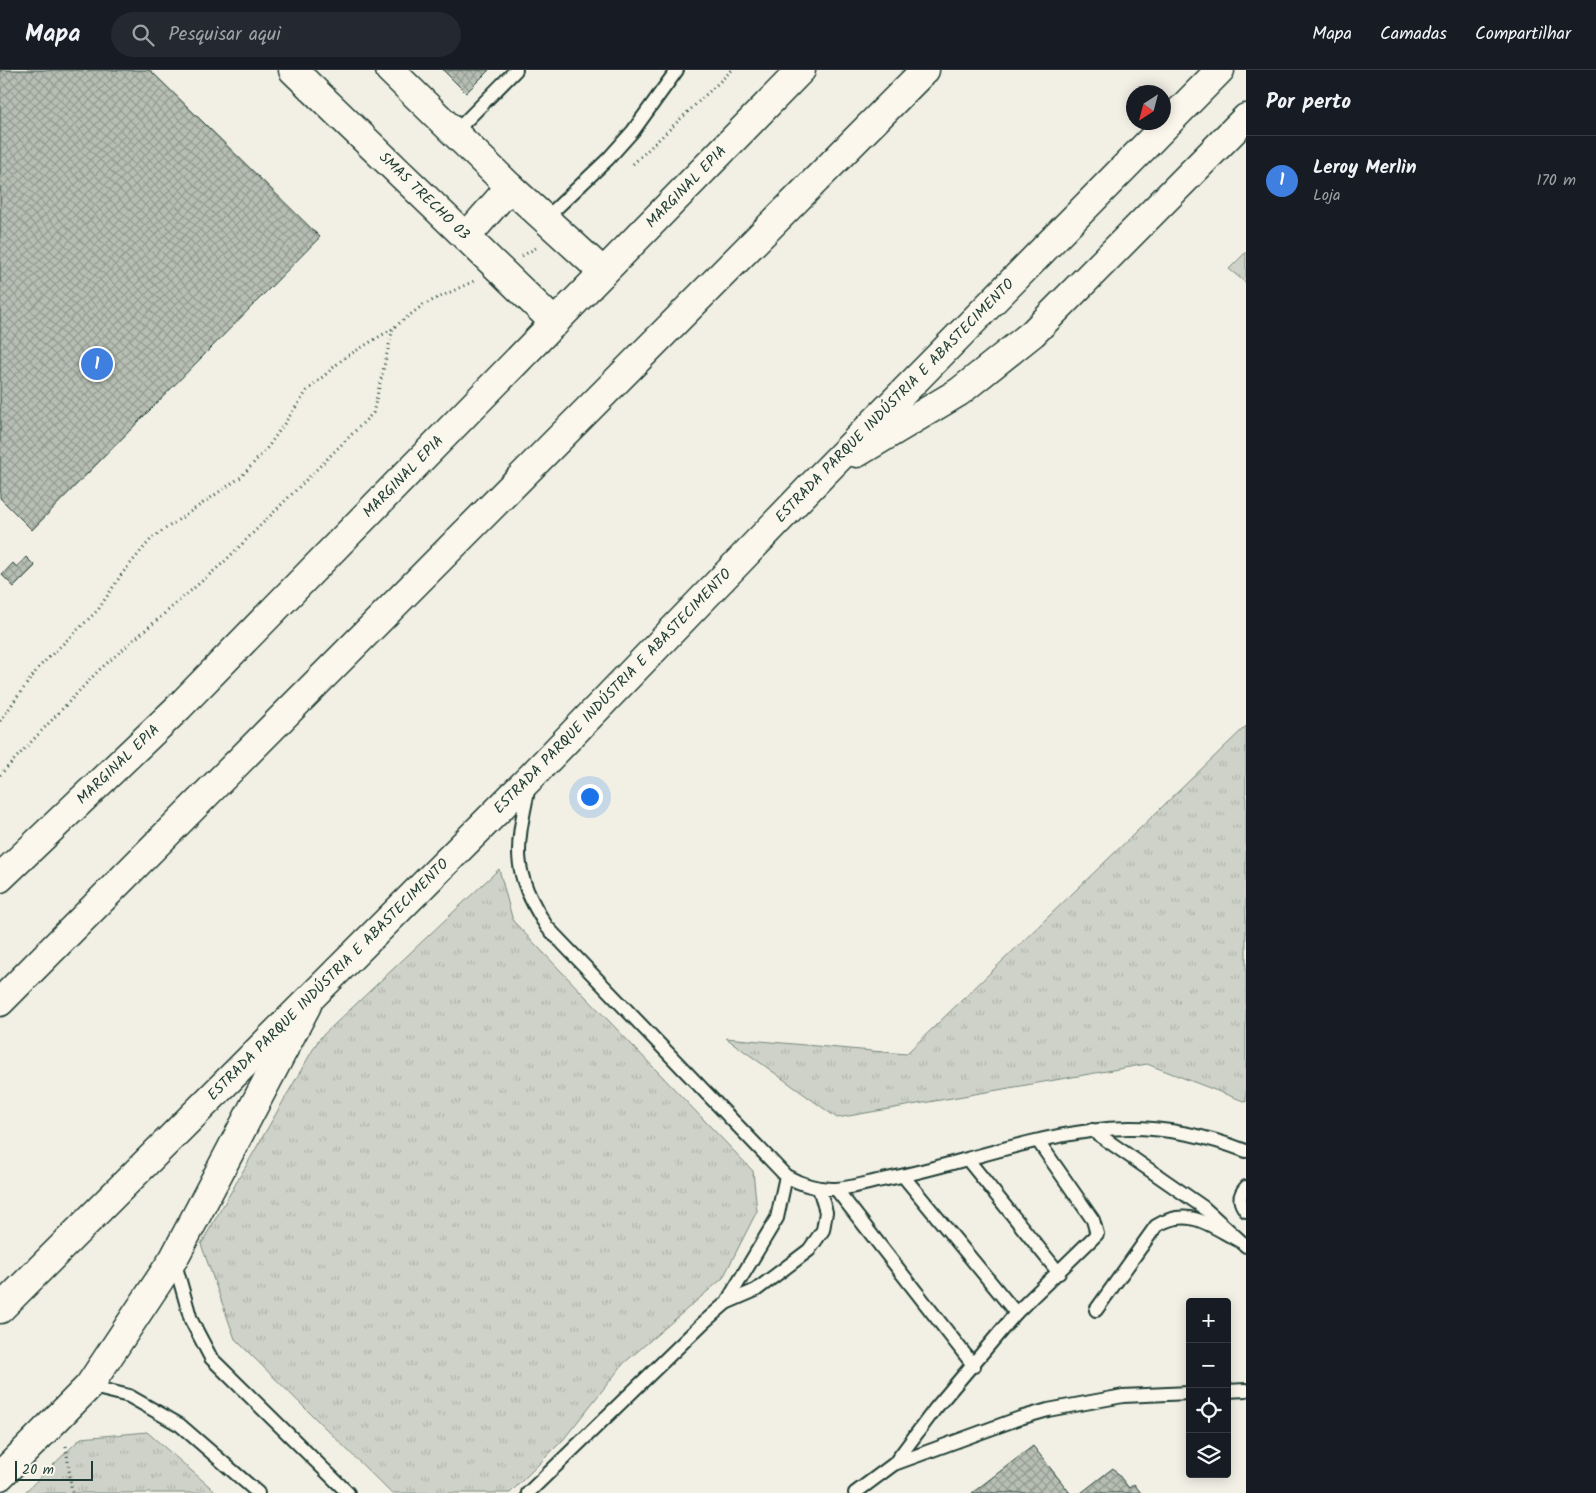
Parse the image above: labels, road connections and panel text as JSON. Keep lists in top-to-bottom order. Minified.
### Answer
{"streets":{"main road":["MARGINAL EPIA","SMAS TRECHO 03","ESTRADA PARQUE INDÚSTRIA E ABASTECIMENTO"]},"crossings":[["MARGINAL EPIA","SMAS TRECHO 03"]],"scale_bar":"20 m","north":"bottom left","page":{"header":"Mapa","search":"Pesquisar aqui","nav":["Mapa","Camadas","Compartilhar"],"heading":"Por perto","list":[{"mark":"1","name":"Leroy Merlin","note":"Loja","value":"170 m"}],"pins":"1","map_buttons":["+","−"],"scale":"20 m"}}
